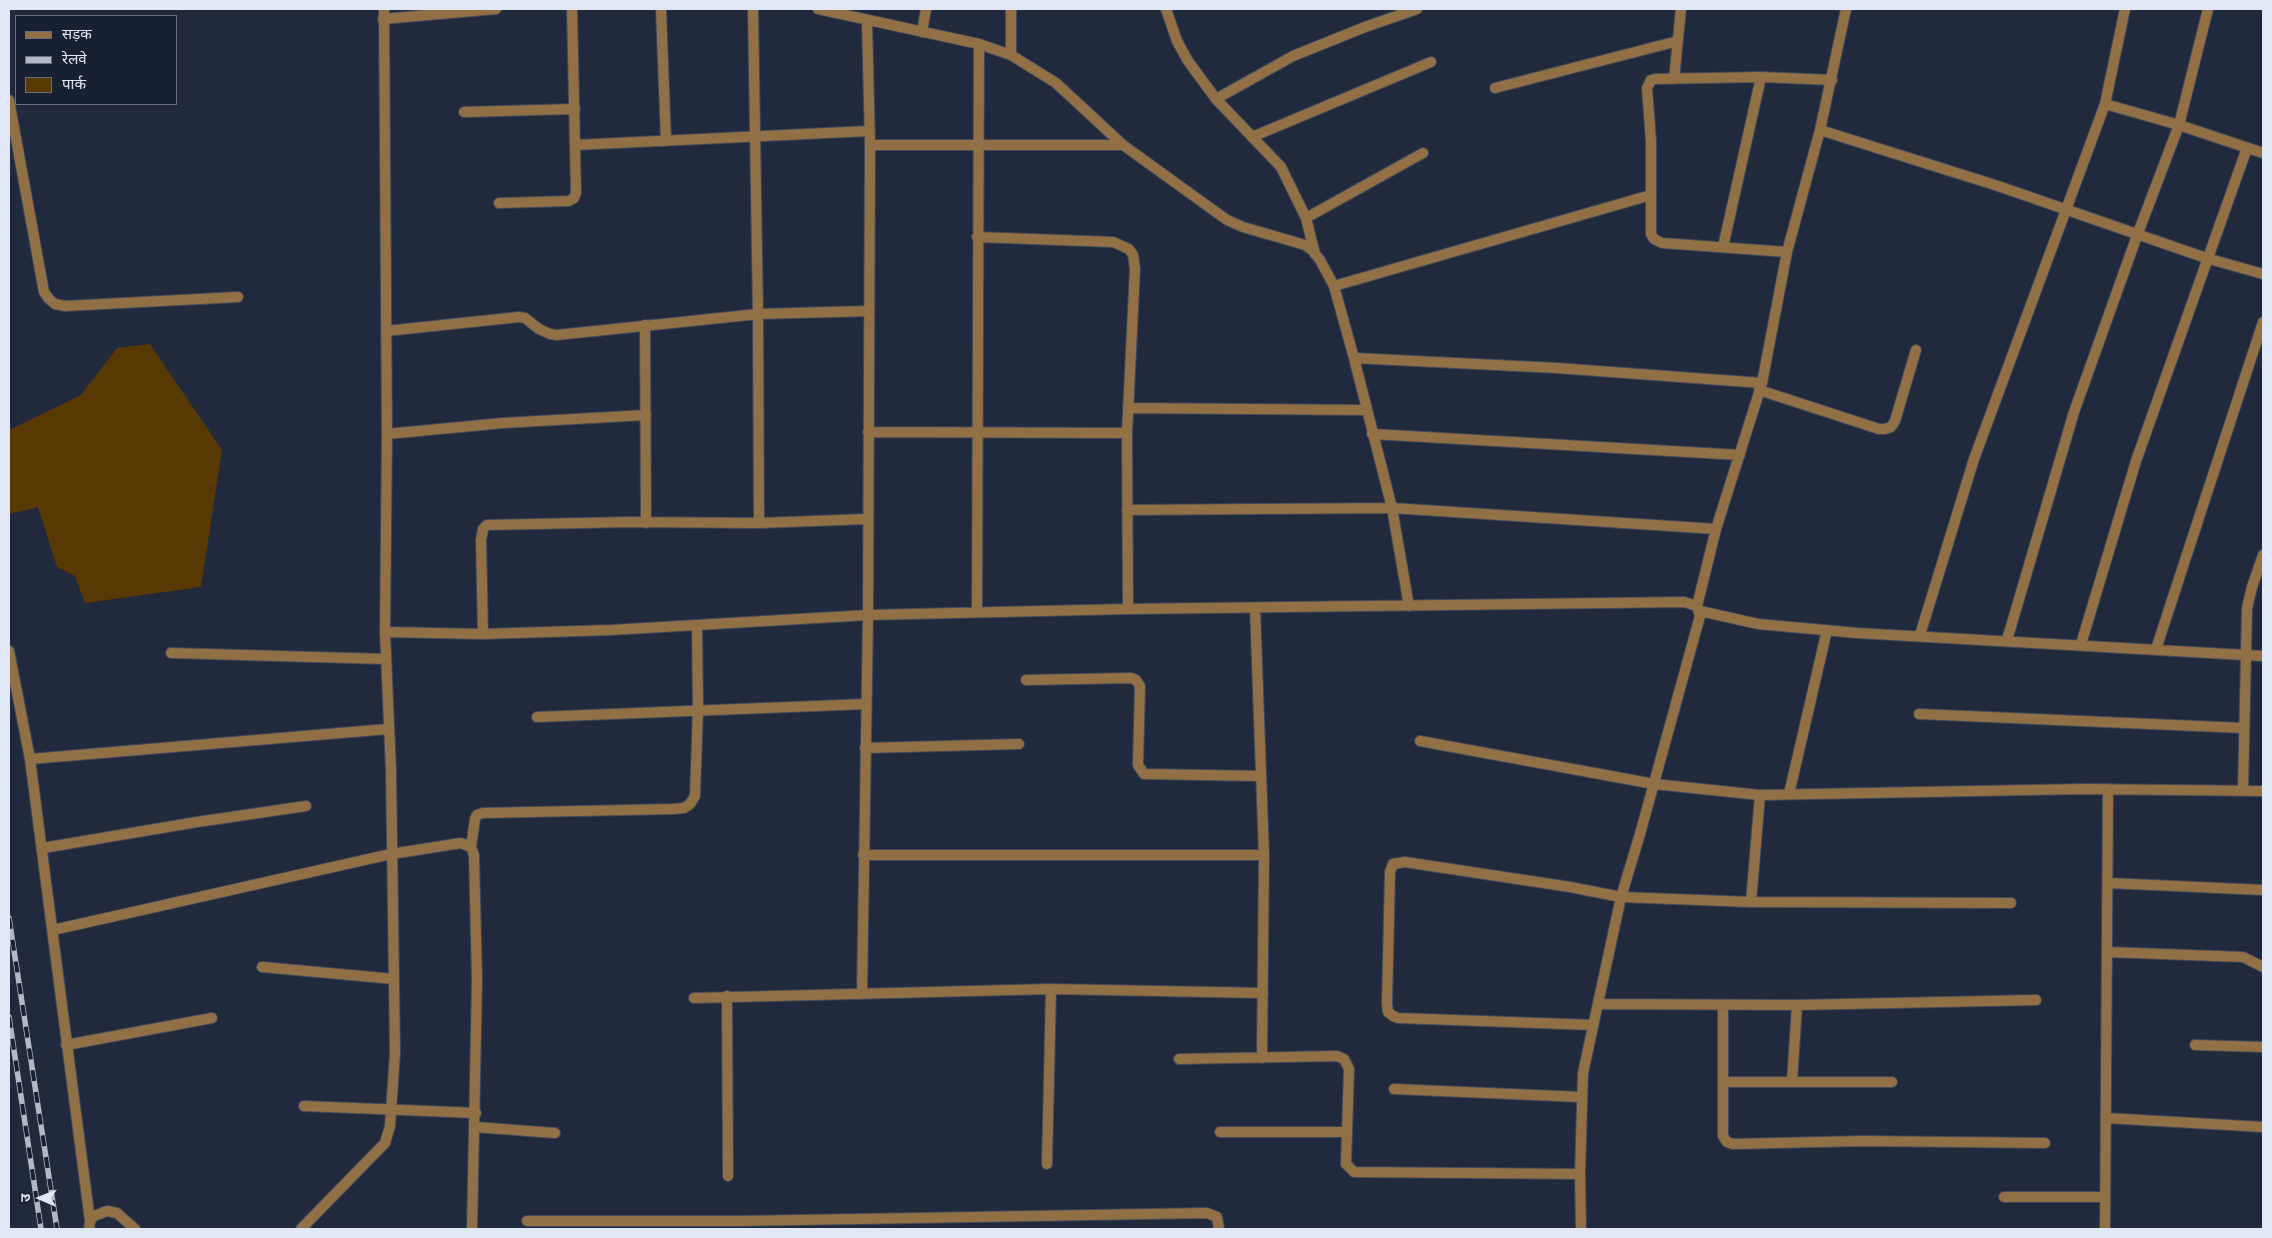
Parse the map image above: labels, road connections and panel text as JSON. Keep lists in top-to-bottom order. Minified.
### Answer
{"legend":["सड़क","रेलवे","पार्क"],"north":"left"}
